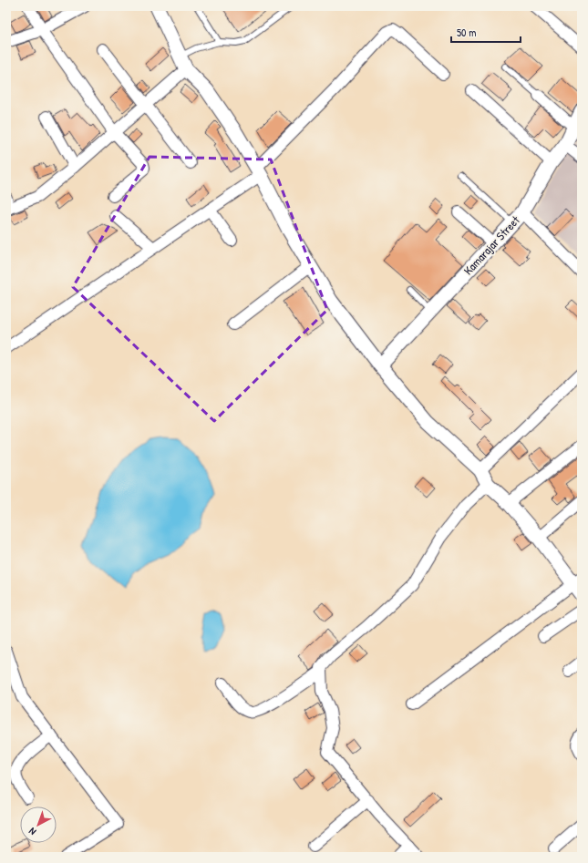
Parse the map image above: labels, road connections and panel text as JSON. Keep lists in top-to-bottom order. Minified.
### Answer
{"streets":{"street":["Kamarajar Street"]},"scale_bar":"50 m","north":"bottom left"}
